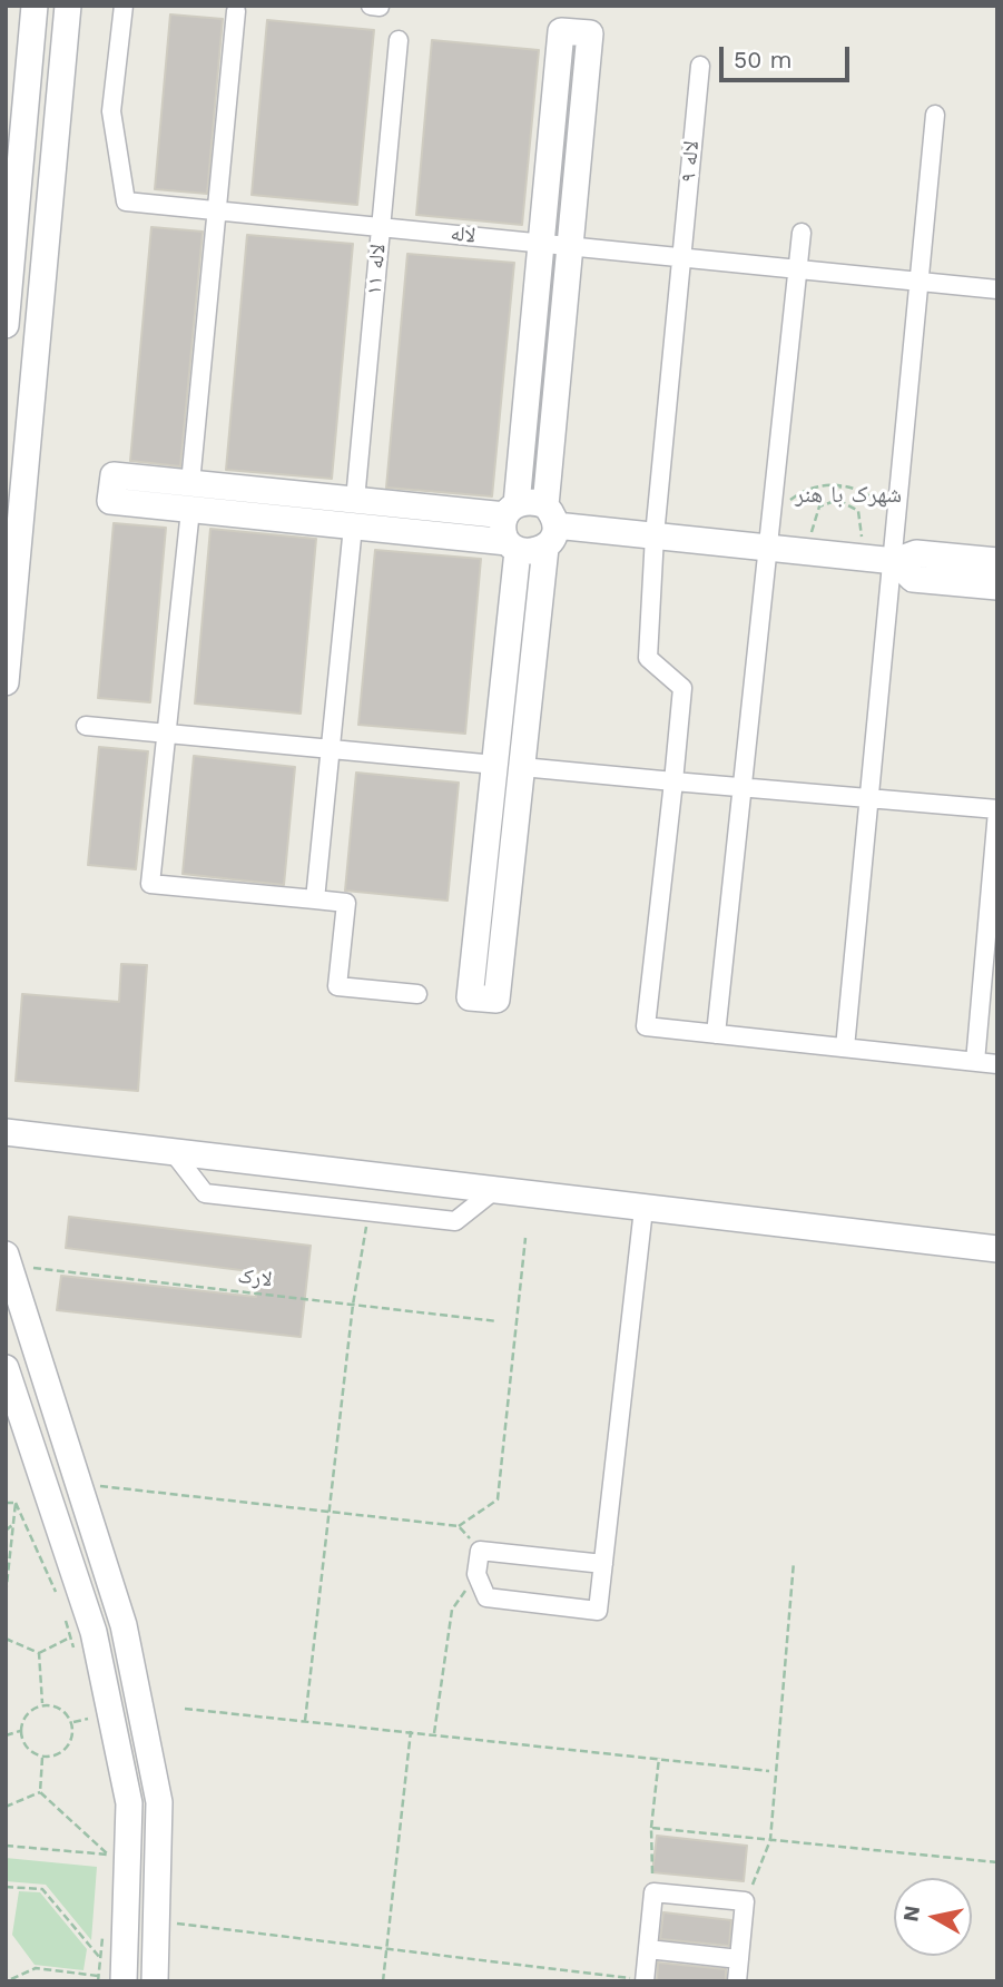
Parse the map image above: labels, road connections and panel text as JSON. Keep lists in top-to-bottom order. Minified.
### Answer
{"streets":{"street":["لاله ۹","لاله","لاله ۱۱"],"path":["لارک"]},"crossings":[["لاله ۹","لاله"],["لاله","لاله ۱۱"]],"districts":["شهرک با هنر"],"scale_bar":"50 m","north":"left"}
